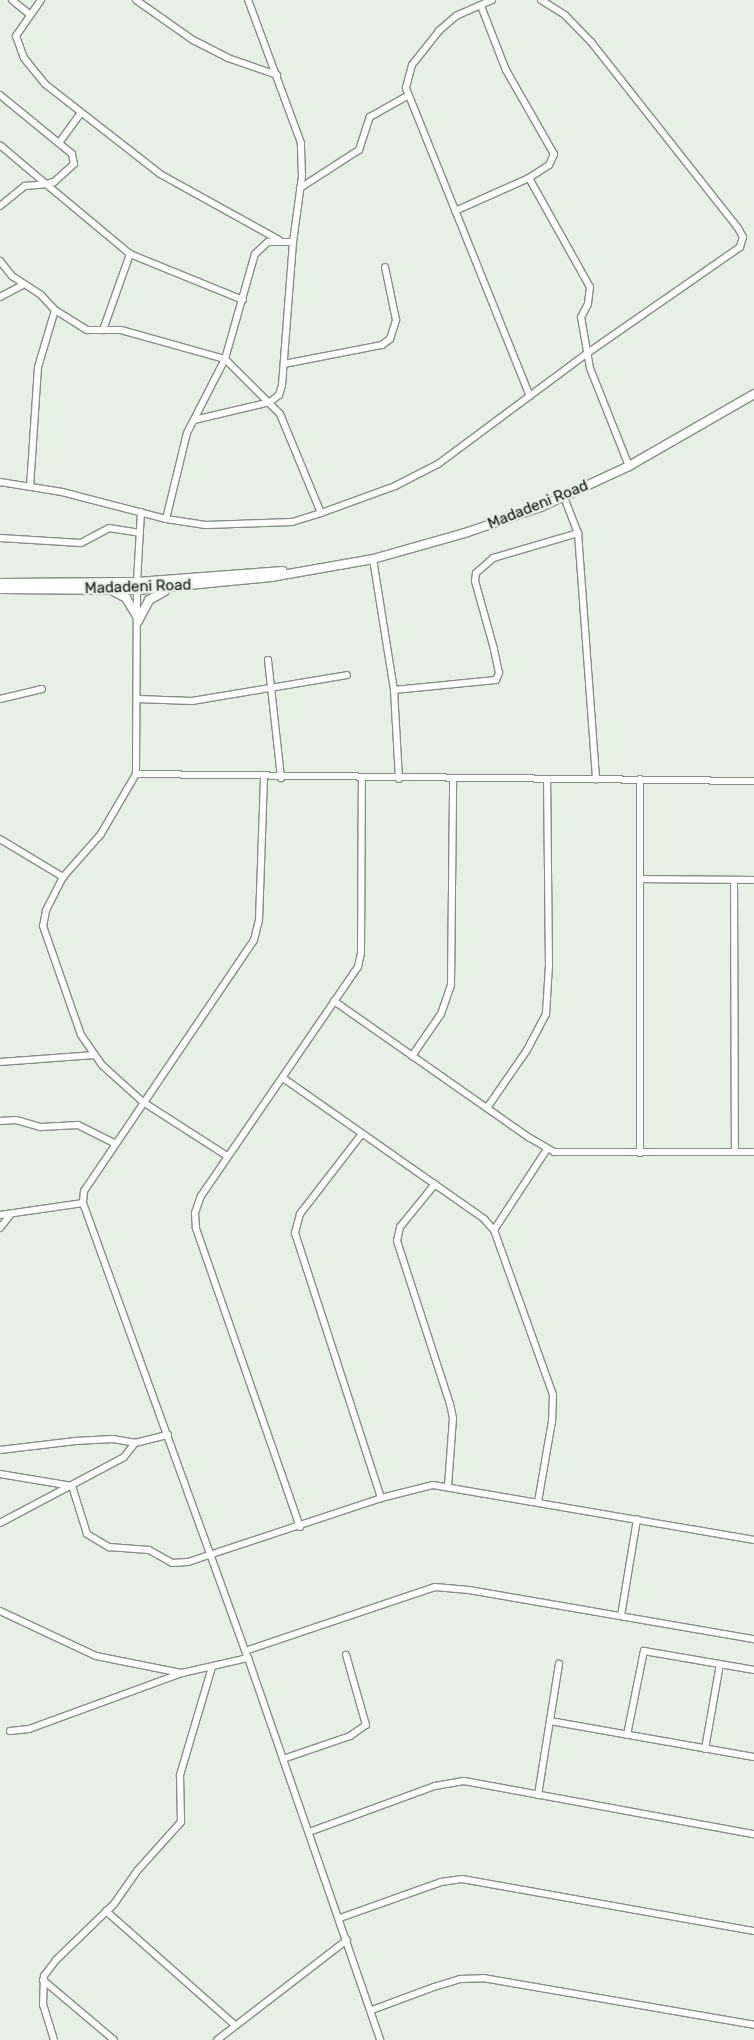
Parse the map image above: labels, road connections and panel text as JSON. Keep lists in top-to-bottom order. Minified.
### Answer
{"streets":{"street":["Madadeni Road"]}}
